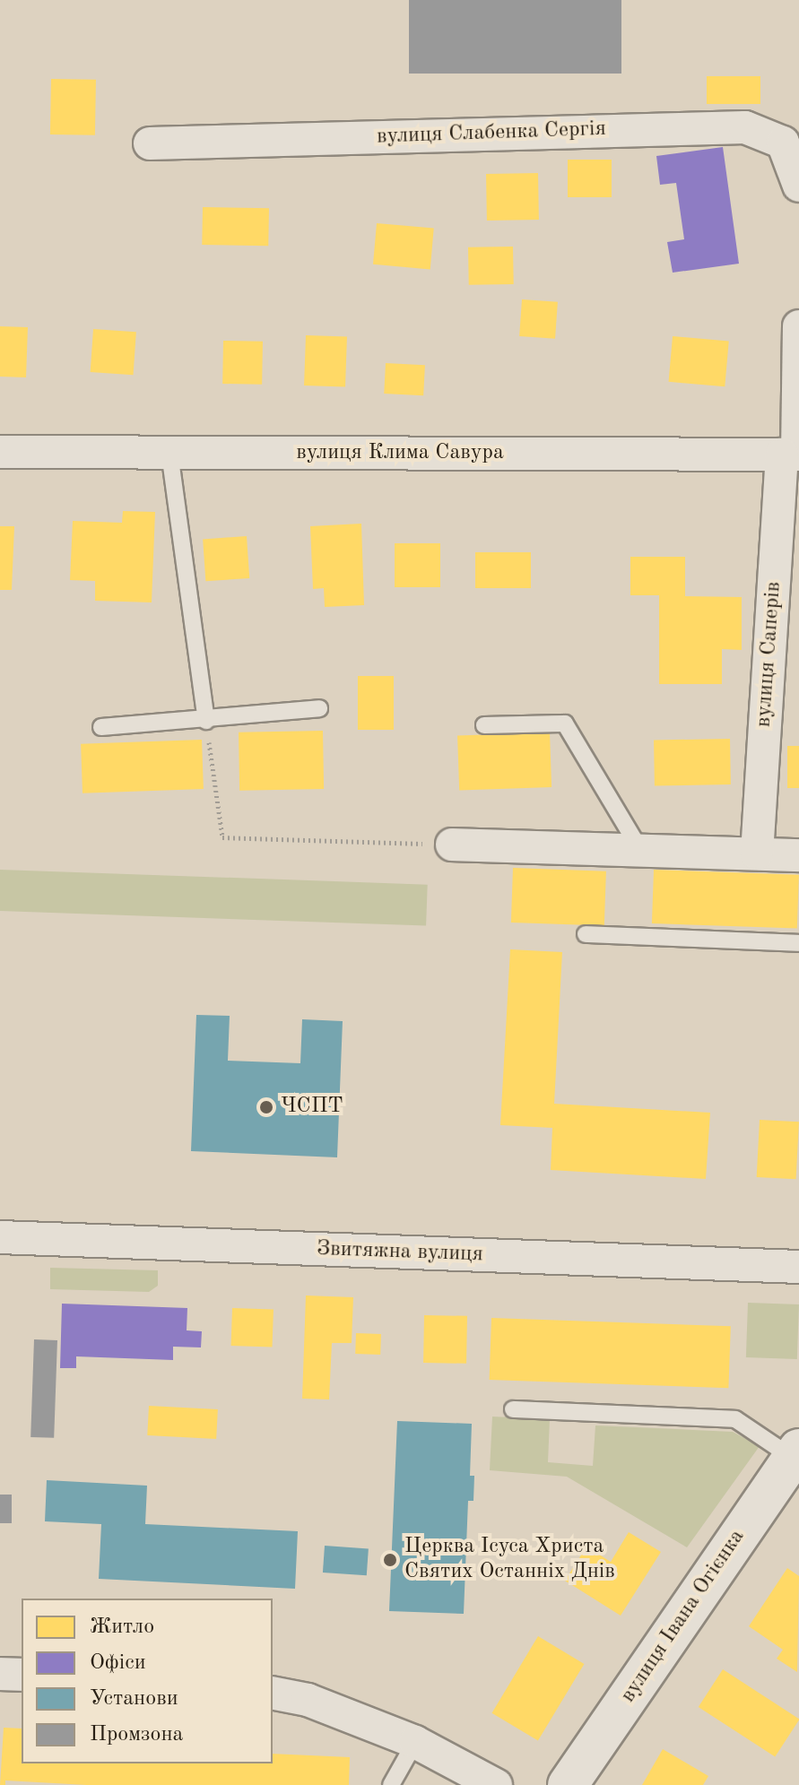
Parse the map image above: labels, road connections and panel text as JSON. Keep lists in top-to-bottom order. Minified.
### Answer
{"streets":{"street":["вулиця Слабенка Сергія","вулиця Клима Савура","вулиця Саперів","Звитяжна вулиця","вулиця Івана Огієнка"]},"crossings":[["вулиця Клима Савура","вулиця Саперів"]],"places":["ЧСПТ","Церква Ісуса Христа Святих Останніх Днів"],"legend":["Житло","Офіси","Установи","Промзона"]}
